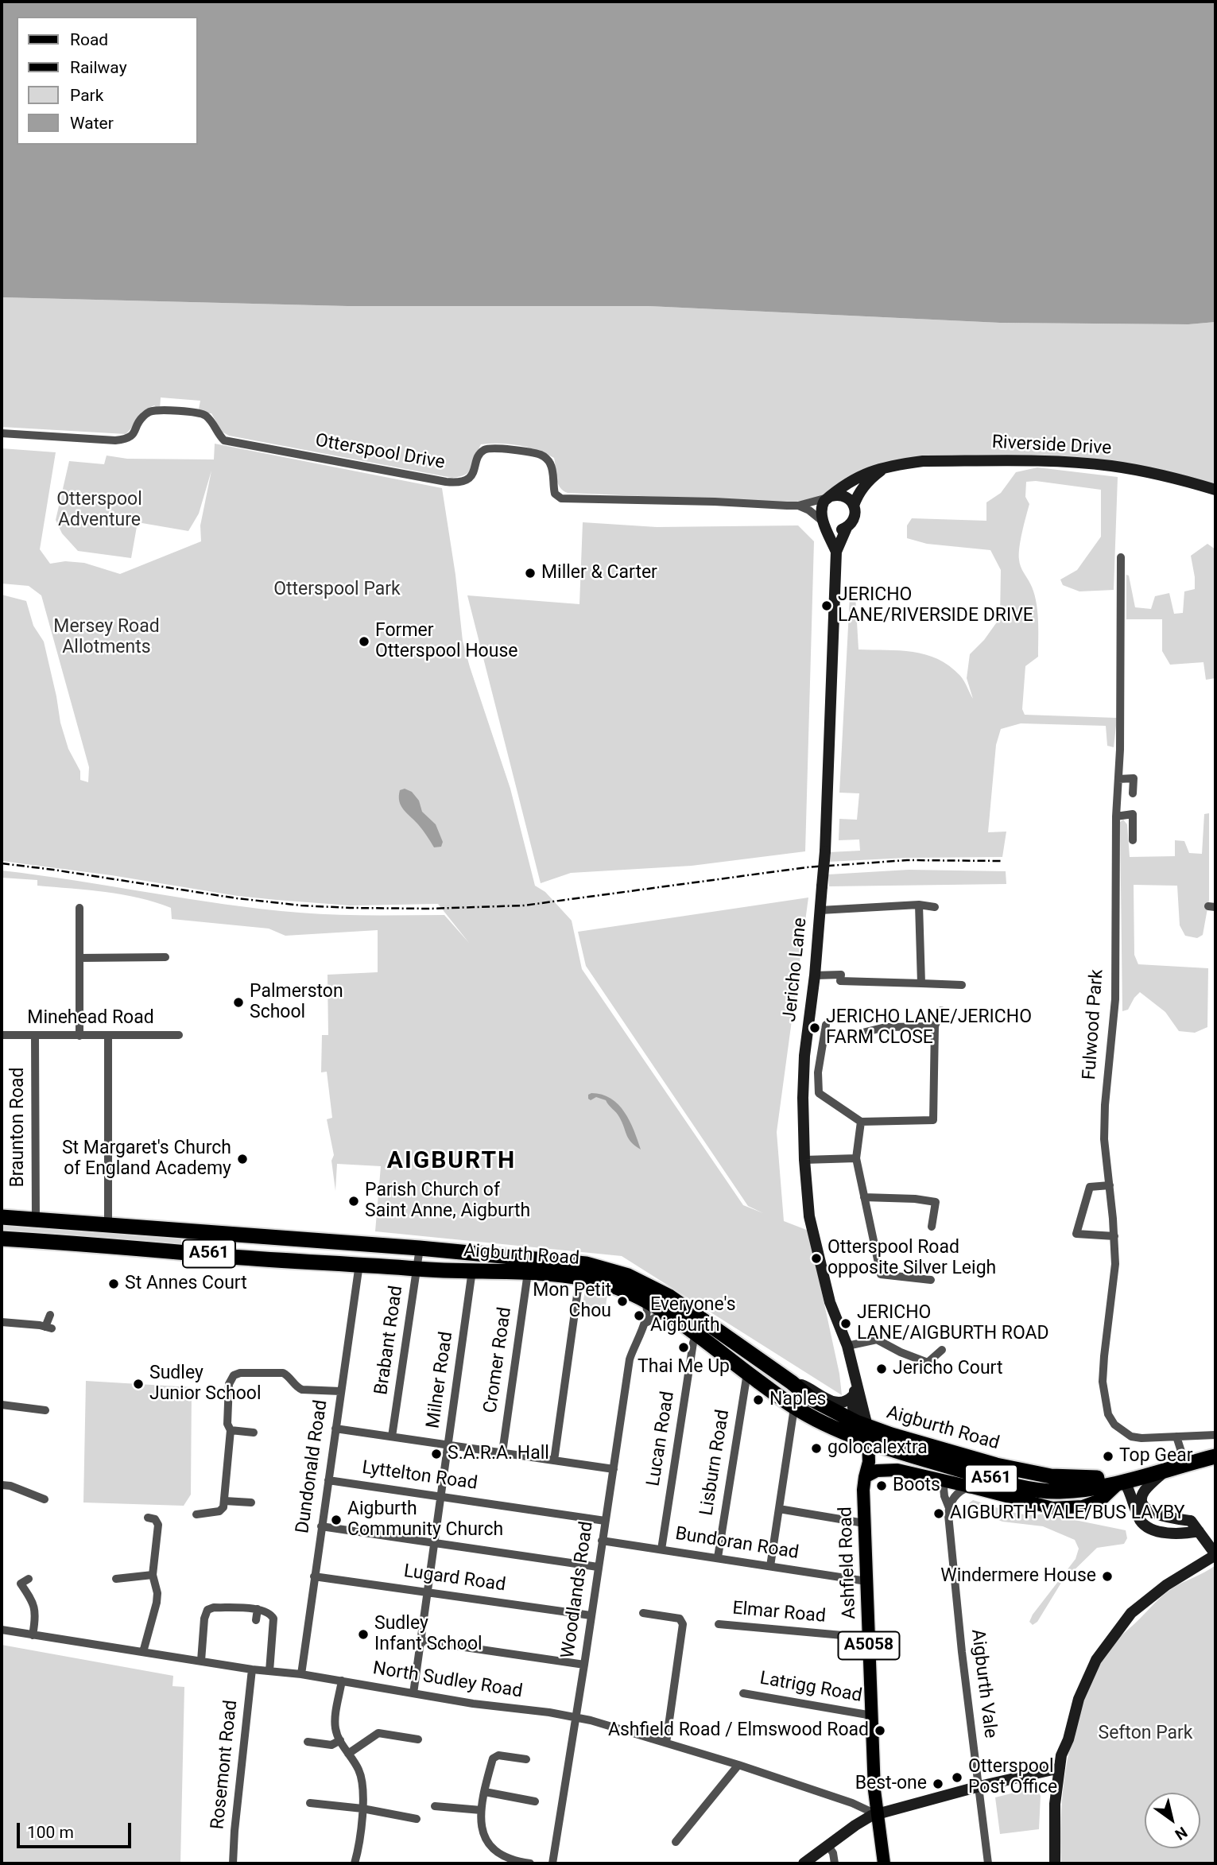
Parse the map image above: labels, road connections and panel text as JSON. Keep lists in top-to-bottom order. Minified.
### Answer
{"streets":{"highway":["A561","Aigburth Road"],"main road":["Ashfield Road","A5058"],"street":["Riverside Drive","Otterspool Drive","Jericho Lane","Minehead Road","Fulwood Park","Braunton Road","Brabant Road","Cromer Road","Milner Road","Lucan Road","Lisburn Road","Dundonald Road","Lyttelton Road","Bundoran Road","Lugard Road","Woodlands Road","Elmar Road","North Sudley Road","Aigburth Vale","Latrigg Road","Rosemont Road"]},"crossings":[["Riverside Drive","Otterspool Drive"],["Riverside Drive","Jericho Lane"],["Otterspool Drive","Jericho Lane"],["Jericho Lane","Aigburth Road"],["Jericho Lane","Ashfield Road"],["Minehead Road","Braunton Road"],["Braunton Road","Aigburth Road"],["Aigburth Road","Brabant Road"],["Aigburth Road","Cromer Road"],["Aigburth Road","Milner Road"],["Aigburth Road","Lucan Road"],["Aigburth Road","Lisburn Road"],["Aigburth Road","Dundonald Road"],["Aigburth Road","Ashfield Road"],["Milner Road","Lyttelton Road"],["Milner Road","Lugard Road"],["Milner Road","North Sudley Road"],["Lucan Road","Bundoran Road"],["Lisburn Road","Bundoran Road"],["Dundonald Road","Lyttelton Road"],["Dundonald Road","Lugard Road"],["Dundonald Road","North Sudley Road"],["Lyttelton Road","Woodlands Road"],["Bundoran Road","Ashfield Road"],["Bundoran Road","Woodlands Road"],["Ashfield Road","Elmar Road"],["Ashfield Road","A5058"],["Ashfield Road","North Sudley Road"],["Ashfield Road","Latrigg Road"],["Lugard Road","Woodlands Road"],["Woodlands Road","North Sudley Road"],["A5058","North Sudley Road"],["North Sudley Road","Rosemont Road"]],"districts":["AIGBURTH"],"parks":["Otterspool Adventure","Otterspool Park","Mersey Road Allotments","Sefton Park"],"places":["Miller & Carter","JERICHO LANE/RIVERSIDE DRIVE","Former Otterspool House","Palmerston School","JERICHO LANE/JERICHO FARM CLOSE","St Margaret's Church of England Academy","Parish Church of Saint Anne, Aigburth","Otterspool Road opposite Silver Leigh","St Annes Court","Mon Petit Chou","Everyone's Aigburth","JERICHO LANE/AIGBURTH ROAD","Thai Me Up","Jericho Court","Sudley Junior School","Naples","golocalextra","S.A.R.A. Hall","Top Gear","Boots","AIGBURTH VALE/BUS LAYBY","Aigburth Community Church","Windermere House","Sudley Infant School","Ashfield Road / Elmswood Road","Otterspool Post Office","Best-one"],"legend":["Road","Railway","Park","Water"],"scale_bar":"100 m","north":"bottom right"}
